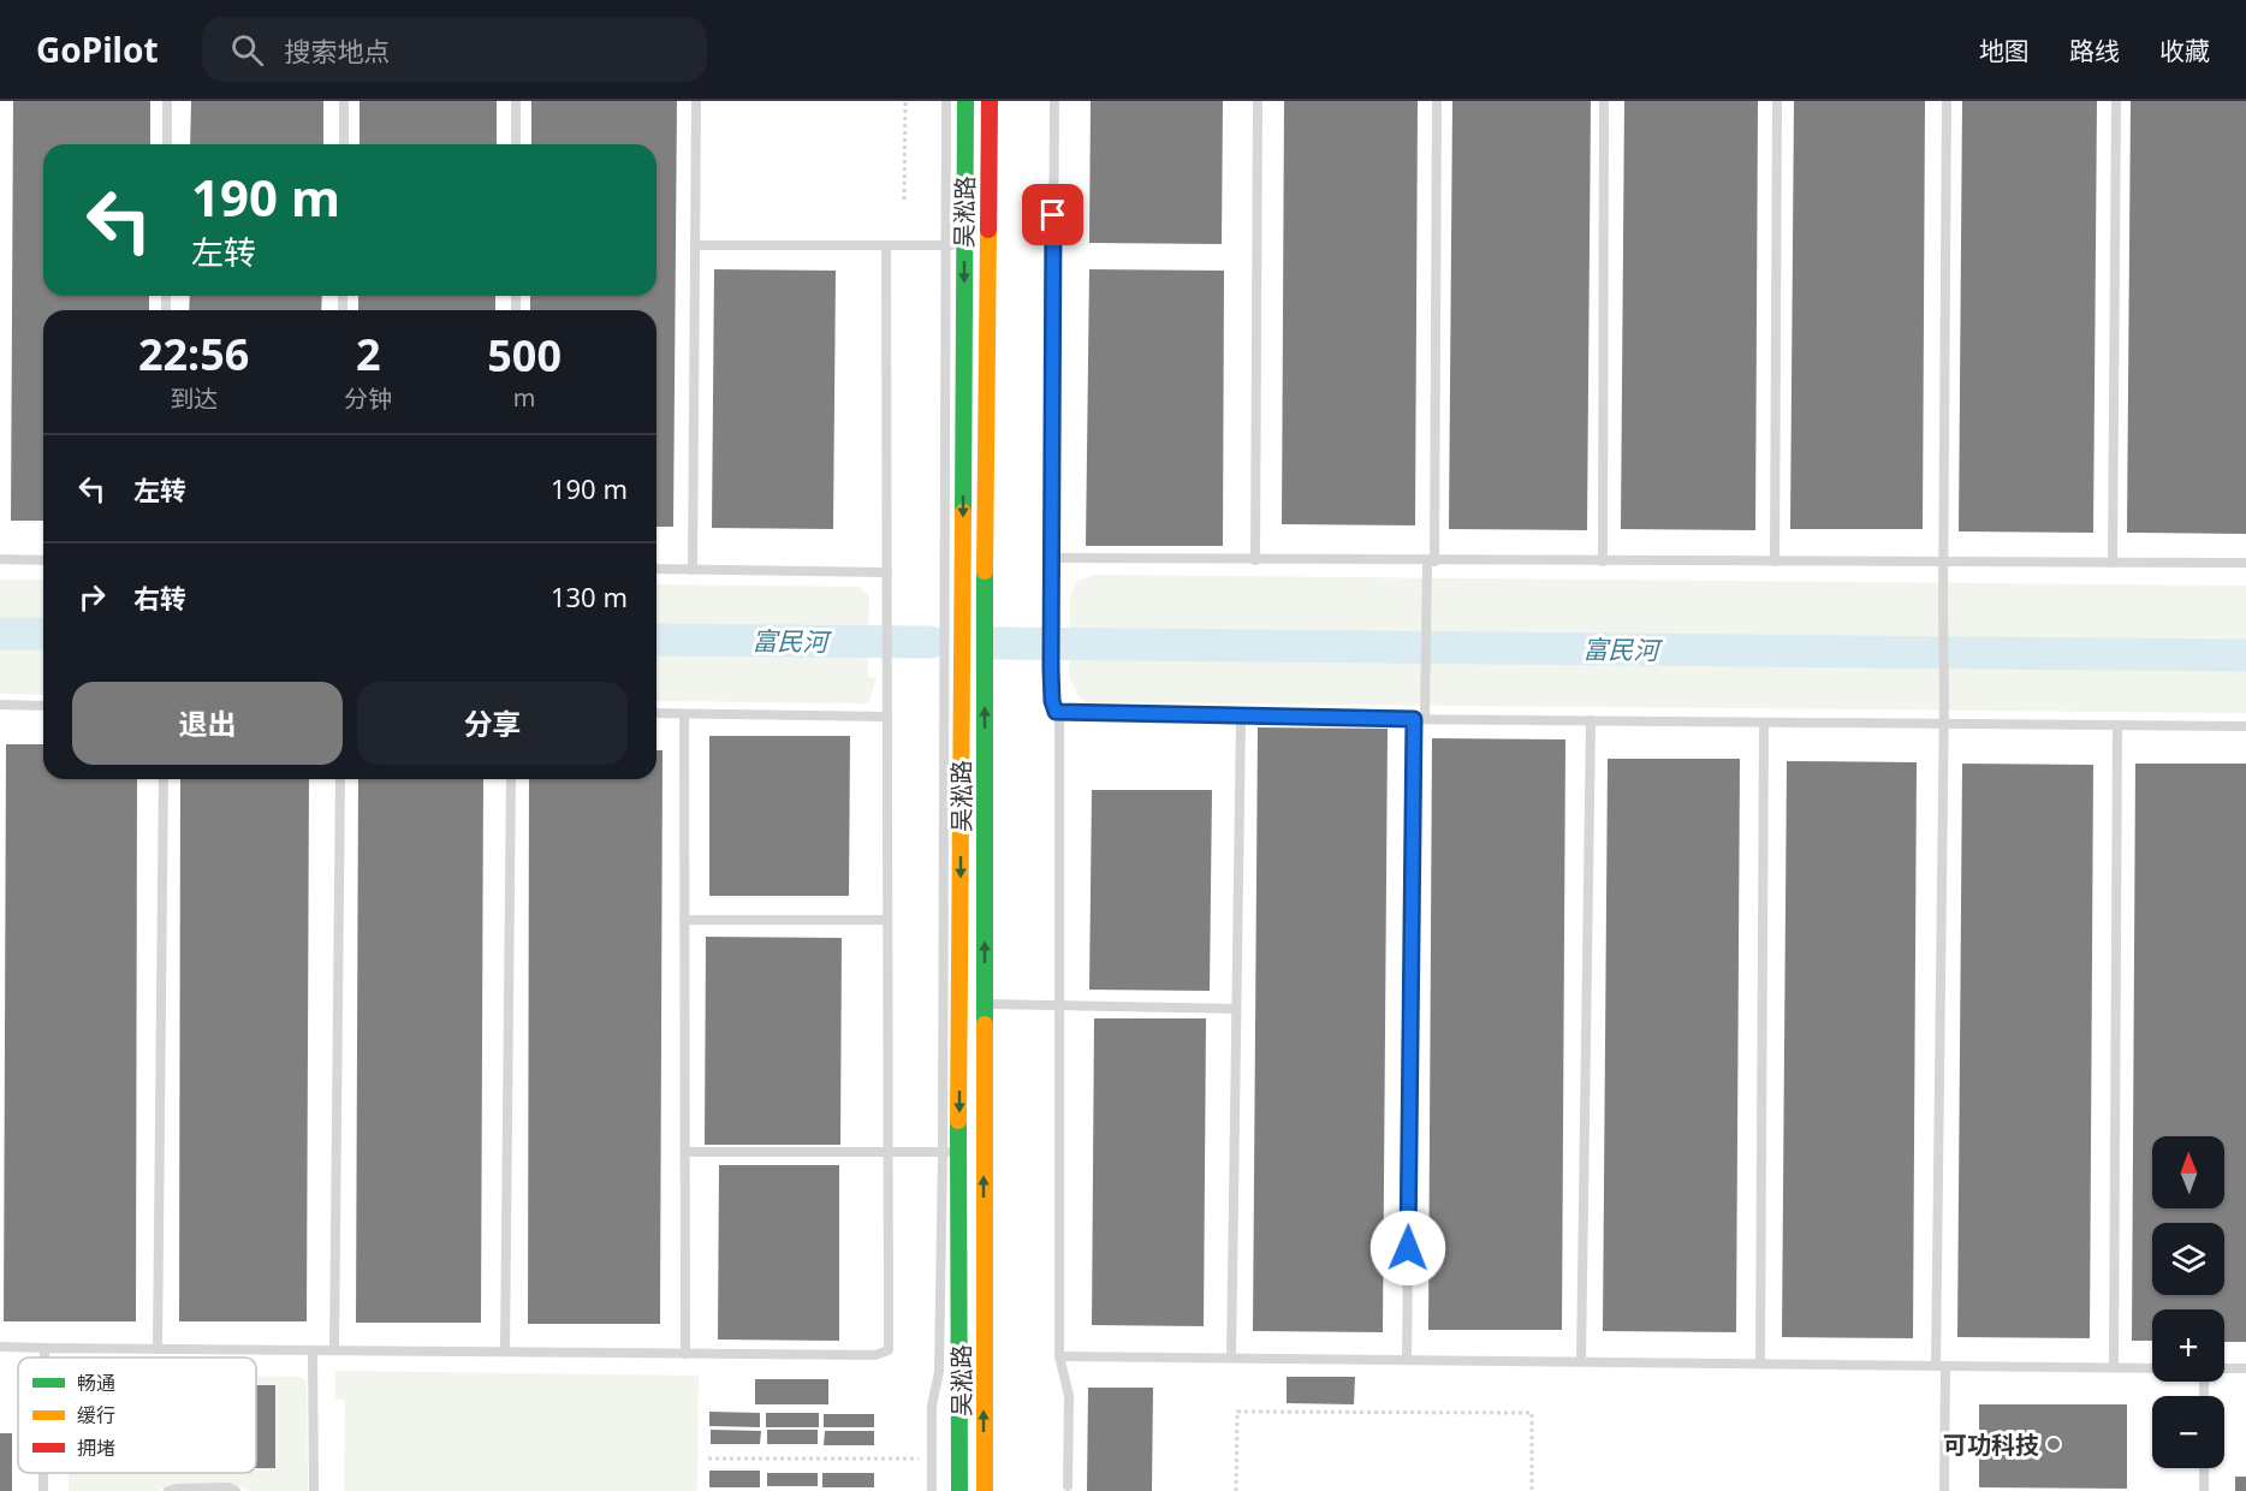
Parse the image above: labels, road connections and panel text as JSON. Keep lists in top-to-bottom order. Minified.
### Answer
{"streets":{"main road":["吴淞路"]},"water":["富民河"],"places":["可功科技"],"legend":["畅通","缓行","拥堵"],"north":"top","page":{"header":"GoPilot","search":"搜索地点","nav":["地图","路线","收藏"],"turn":["190 m","左转"],"eta":["22:56","到达","2","分钟","500","m"],"list":[{"name":"左转","value":"190 m"},{"name":"右转","value":"130 m"}],"buttons":["退出","分享"],"map_buttons":["+","−"]}}
